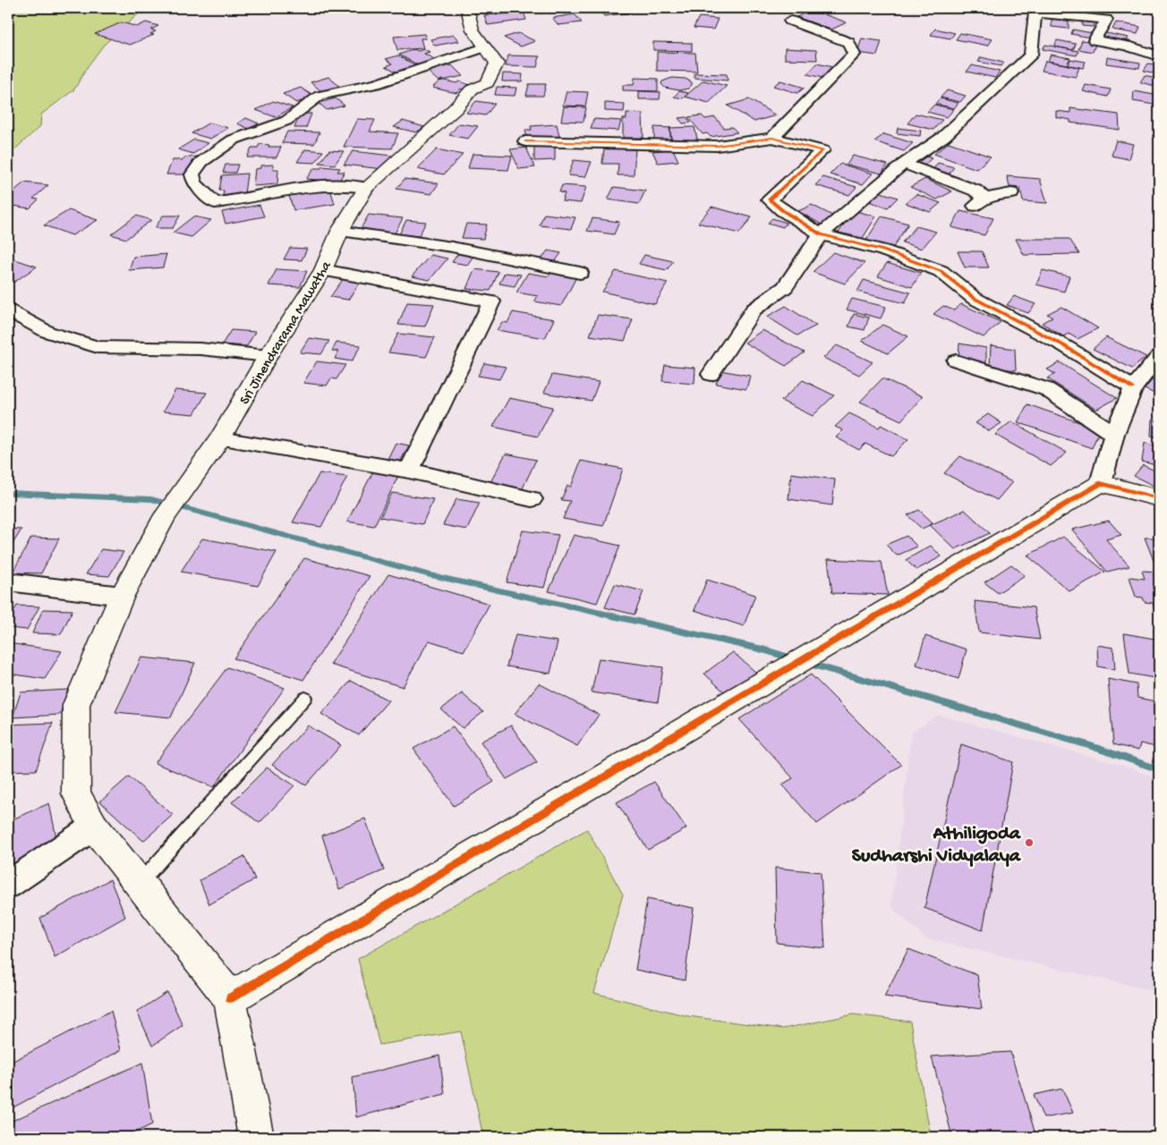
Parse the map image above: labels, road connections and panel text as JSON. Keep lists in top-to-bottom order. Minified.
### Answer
{"streets":{"main road":["Sri Jinendrarama Mawatha"]},"places":["Athiligoda Sudharshi Vidyalaya"]}
